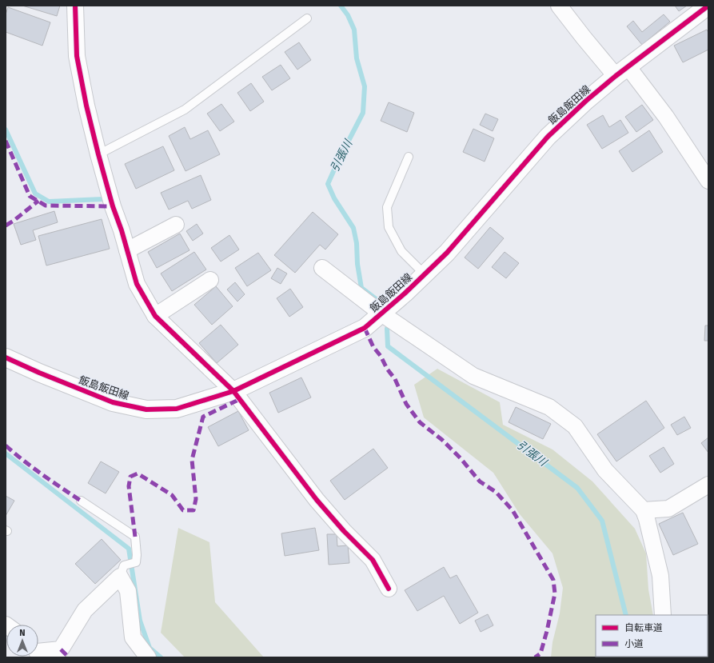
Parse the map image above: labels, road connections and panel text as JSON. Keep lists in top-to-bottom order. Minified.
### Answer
{"streets":{"main road":["飯島飯田線"]},"water":["引張川"],"legend":["自転車道","小道"],"north":"top"}
